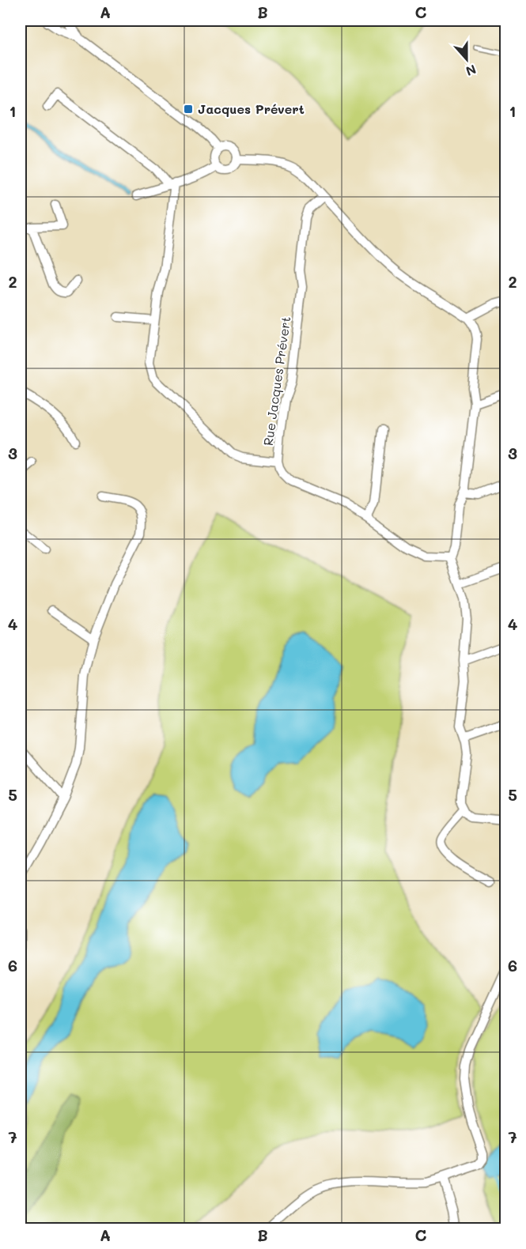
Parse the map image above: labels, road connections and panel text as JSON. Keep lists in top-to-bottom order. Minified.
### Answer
{"streets":{"street":["Rue Jacques Prévert"]},"places":{"transit":["Jacques Prévert"]},"north":"bottom","grid":{"columns":["A","B","C"],"rows":["1","2","3","4","5","6","7"]}}
